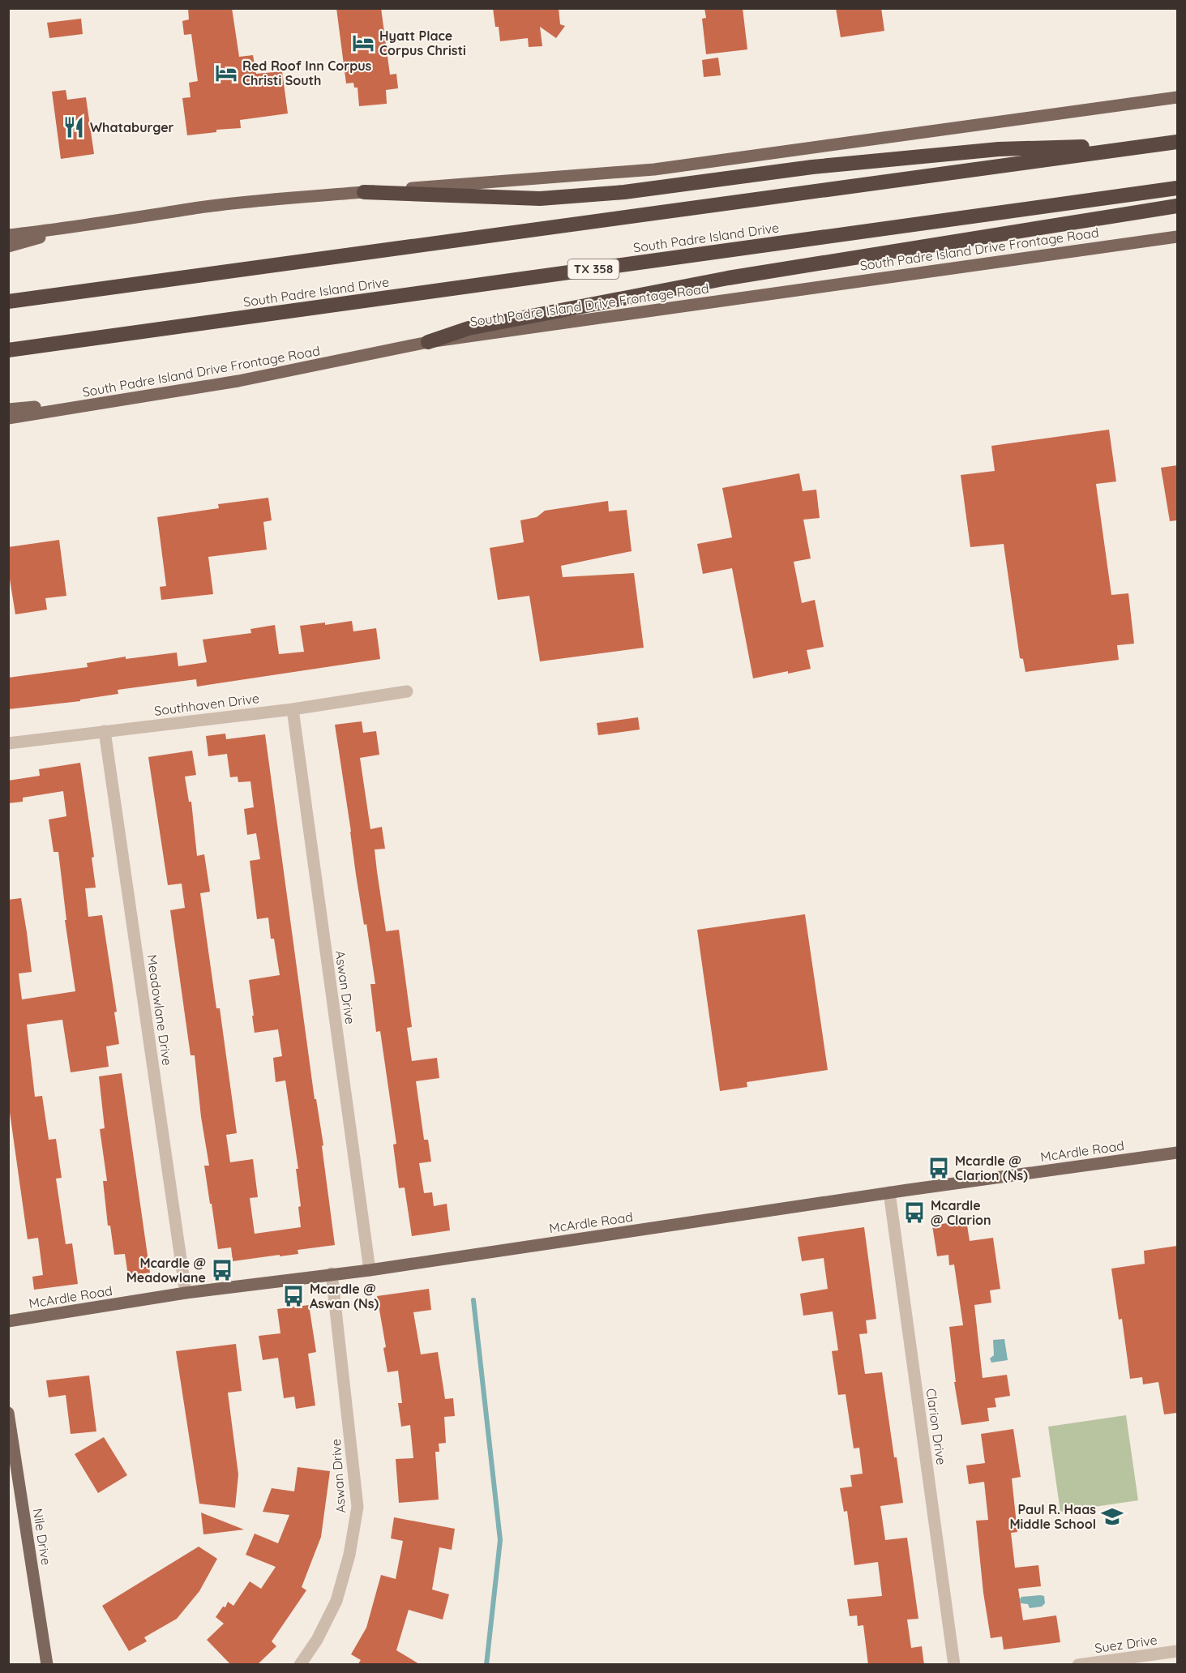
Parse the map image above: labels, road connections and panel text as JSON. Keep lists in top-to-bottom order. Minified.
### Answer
{"streets":{"highway":["South Padre Island Drive","TX 358"],"main road":["South Padre Island Drive Frontage Road","McArdle Road","Nile Drive"],"street":["Southhaven Drive","Aswan Drive","Meadowlane Drive","Clarion Drive","Suez Drive"]},"crossings":[["Southhaven Drive","Aswan Drive"],["Southhaven Drive","Meadowlane Drive"],["Aswan Drive","McArdle Road"],["Meadowlane Drive","McArdle Road"],["McArdle Road","Clarion Drive"]],"places":{"hotel":["Hyatt Place Corpus Christi","Red Roof Inn Corpus Christi South"],"restaurant":["Whataburger"],"bus stop":["Mcardle @ Clarion (Ns)","Mcardle @ Clarion","Mcardle @ Meadowlane","Mcardle @ Aswan (Ns)"],"school or university":["Paul R. Haas Middle School"]}}
